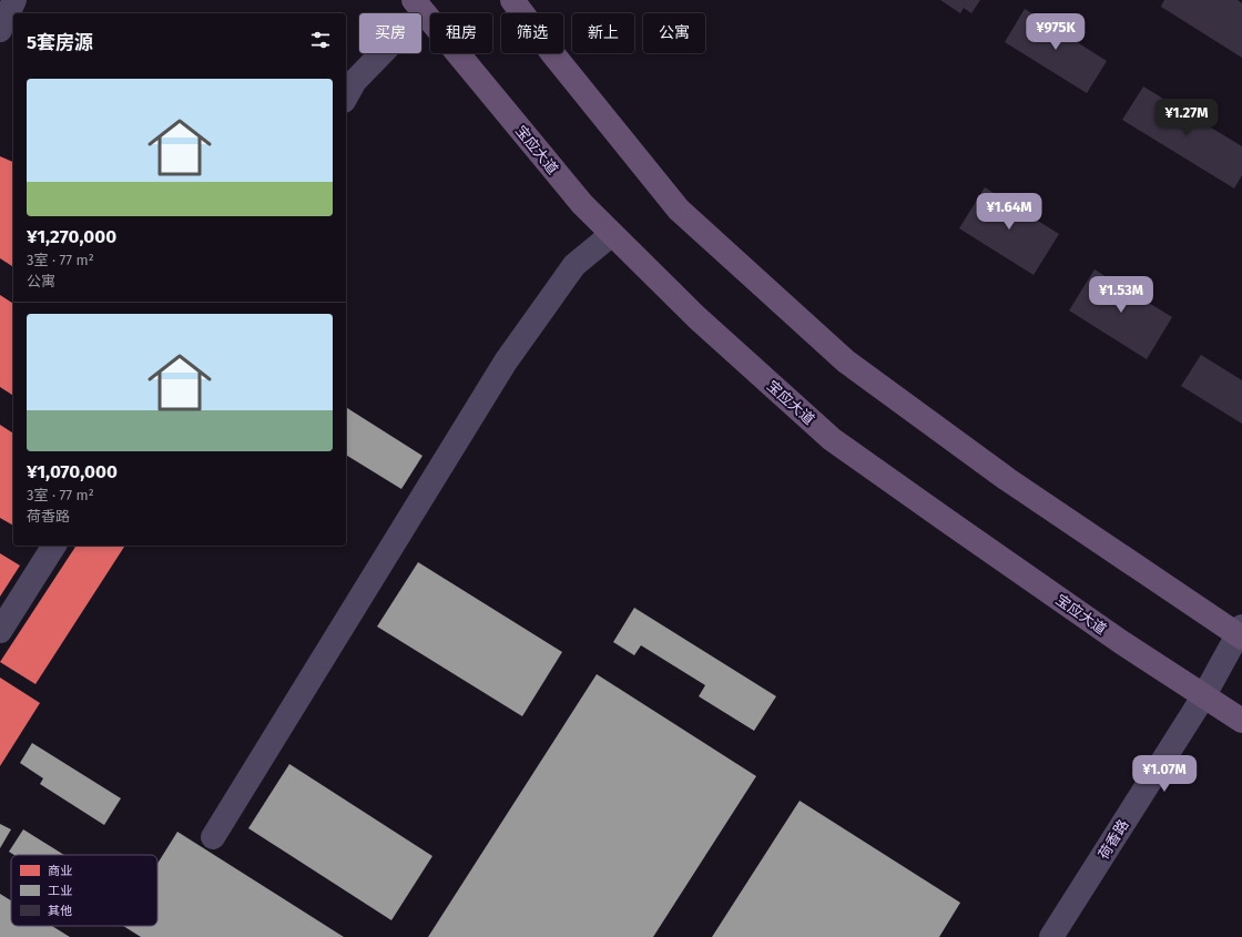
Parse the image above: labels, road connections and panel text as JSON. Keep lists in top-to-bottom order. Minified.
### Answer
{"streets":{"main road":["宝应大道"],"street":["荷香路"]},"crossings":[["宝应大道","荷香路"]],"legend":["商业","工业","其他"],"page":{"price":["¥975K","¥1.27M","¥1.64M","¥1.53M","¥1.07M"],"chip":["买房","租房","筛选","新上","公寓"],"heading":"5套房源","list":[{"name":"¥1,270,000","note":"3室 · 77 m² · 公寓"},{"name":"¥1,070,000","note":"3室 · 77 m² · 荷香路"}]}}
